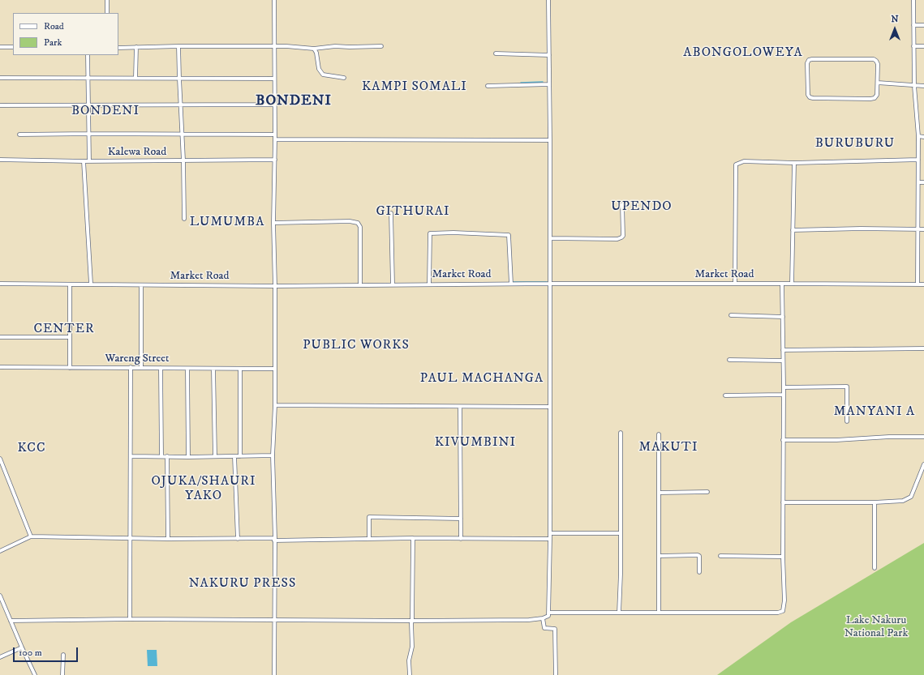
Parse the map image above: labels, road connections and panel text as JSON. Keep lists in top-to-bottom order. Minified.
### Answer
{"streets":{"street":["Kalewa Road","Market Road","Wareng Street"]},"districts":["ABONGOLOWEYA","KAMPI SOMALI","BONDENI","BONDENI","BURUBURU","UPENDO","GITHURAI","LUMUMBA","CENTER","PUBLIC WORKS","PAUL MACHANGA","MANYANI A","KIVUMBINI","MAKUTI","KCC","OJUKA/SHAURI YAKO","NAKURU PRESS"],"parks":["Lake Nakuru National Park"],"legend":["Road","Park"],"scale_bar":"100 m","north":"top"}
